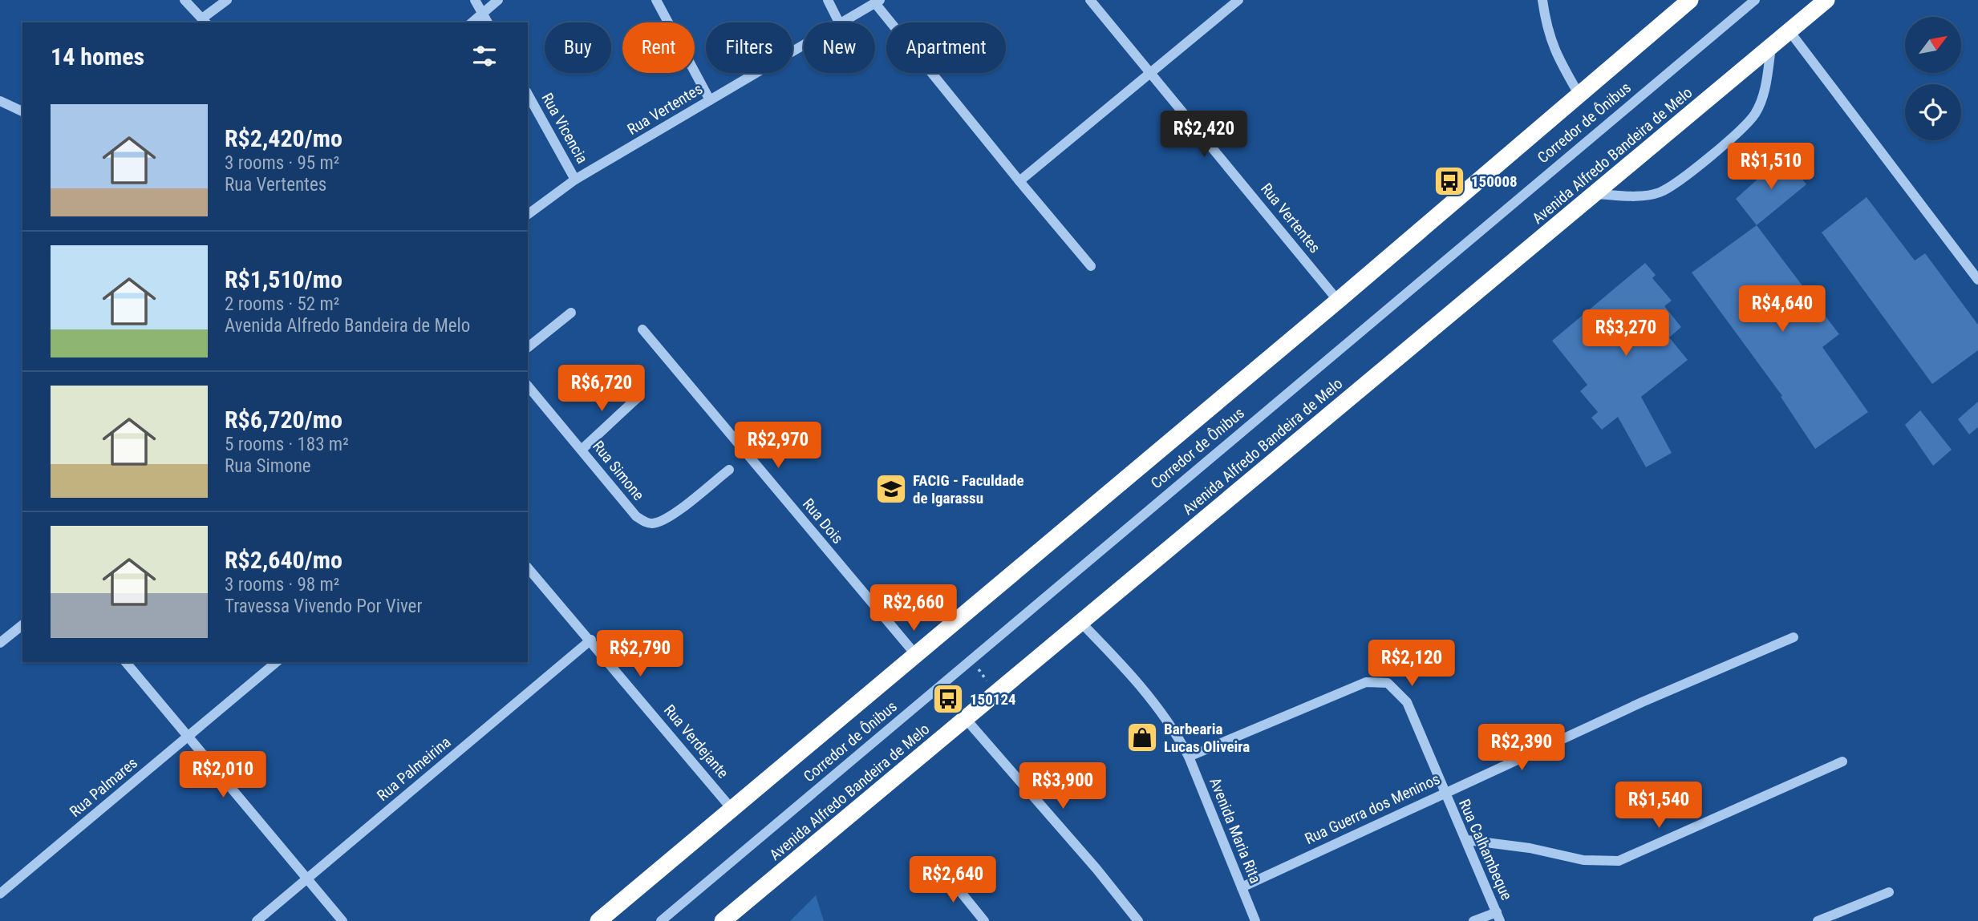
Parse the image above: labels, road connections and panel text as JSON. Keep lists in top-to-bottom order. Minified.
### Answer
{"streets":{"highway":["Avenida Alfredo Bandeira de Melo"],"street":["Rua Vertentes","Corredor de Ônibus","Rua Vicencia","Rua Simone","Rua Dois","Rua Verdejante","Rua Palmeirina","Rua Palmares","Rua Guerra dos Meninos","Avenida Maria Rita","Rua Calhambeque"]},"crossings":[["Rua Vertentes","Rua Vicencia"],["Avenida Alfredo Bandeira de Melo","Avenida Maria Rita"],["Rua Verdejante","Rua Palmeirina"],["Rua Guerra dos Meninos","Avenida Maria Rita"],["Rua Guerra dos Meninos","Rua Calhambeque"],["Avenida Maria Rita","Rua Calhambeque"]],"places":{"bus stop":["150008","150124"],"school or university":["FACIG - Faculdade de Igarassu"],"shop":["Barbearia Lucas Oliveira"]},"north":"top right","page":{"chip":["Buy","Rent","Filters","New","Apartment"],"heading":"14 homes","list":[{"name":"R$2,420/mo","note":"3 rooms · 95 m² · Rua Vertentes"},{"name":"R$1,510/mo","note":"2 rooms · 52 m² · Avenida Alfredo Bandeira de Melo"},{"name":"R$6,720/mo","note":"5 rooms · 183 m² · Rua Simone"},{"name":"R$2,640/mo","note":"3 rooms · 98 m² · Travessa Vivendo Por Viver"}],"price":["R$2,420","R$1,510","R$4,640","R$3,270","R$6,720","R$2,970","R$2,660","R$2,790","R$2,120","R$2,390","R$2,010","R$3,900","R$1,540","R$2,640"]}}
